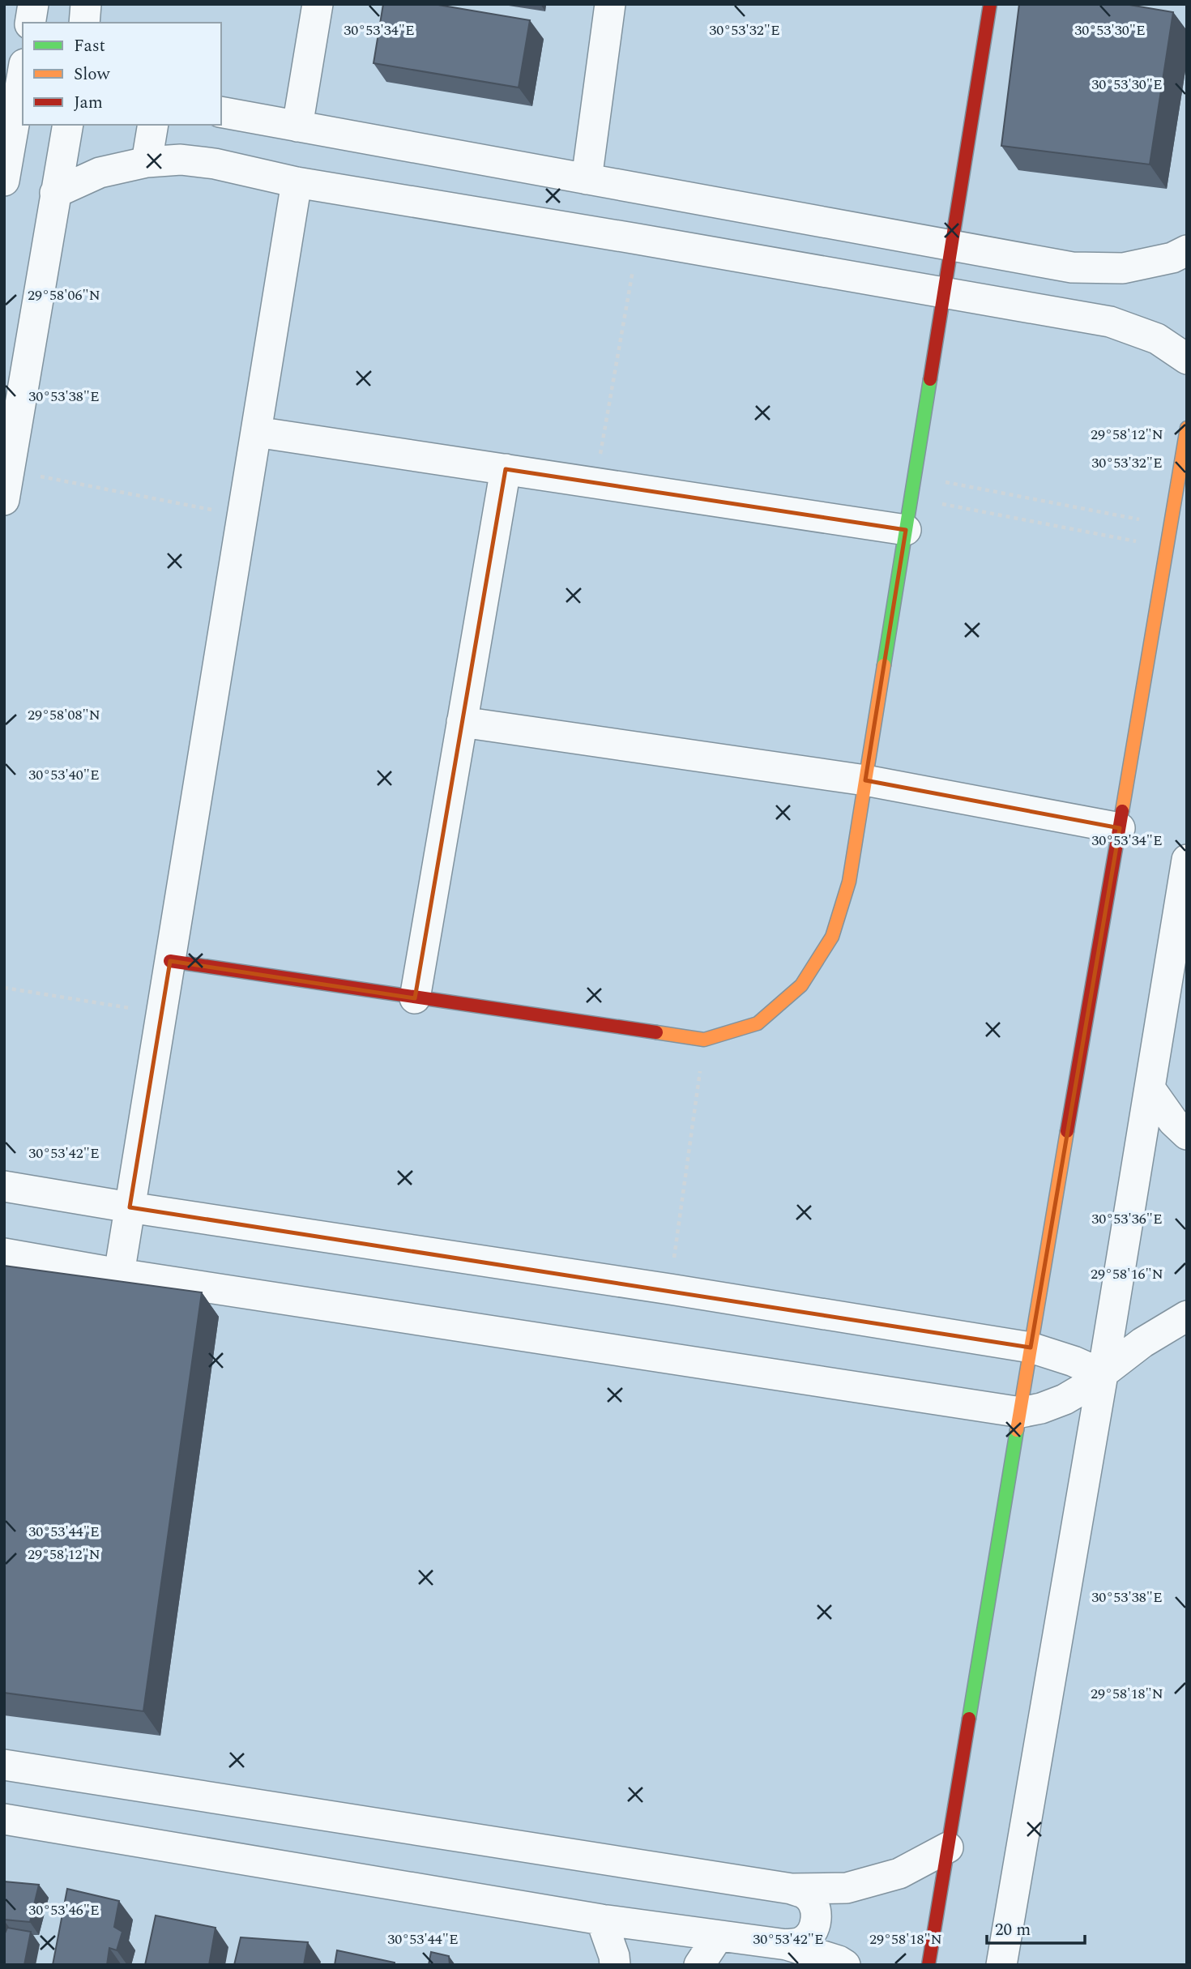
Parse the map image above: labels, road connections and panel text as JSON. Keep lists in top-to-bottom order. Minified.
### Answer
{"legend":["Fast","Slow","Jam"],"scale_bar":"20 m","coordinates":["30°53'30\"E","30°53'34\"E","30°53'32\"E","29°58'06\"N","30°53'38\"E","29°58'12\"N","29°58'08\"N","30°53'40\"E","30°53'42\"E","30°53'36\"E","29°58'16\"N","30°53'44\"E","29°58'18\"N","30°53'46\"E"]}
